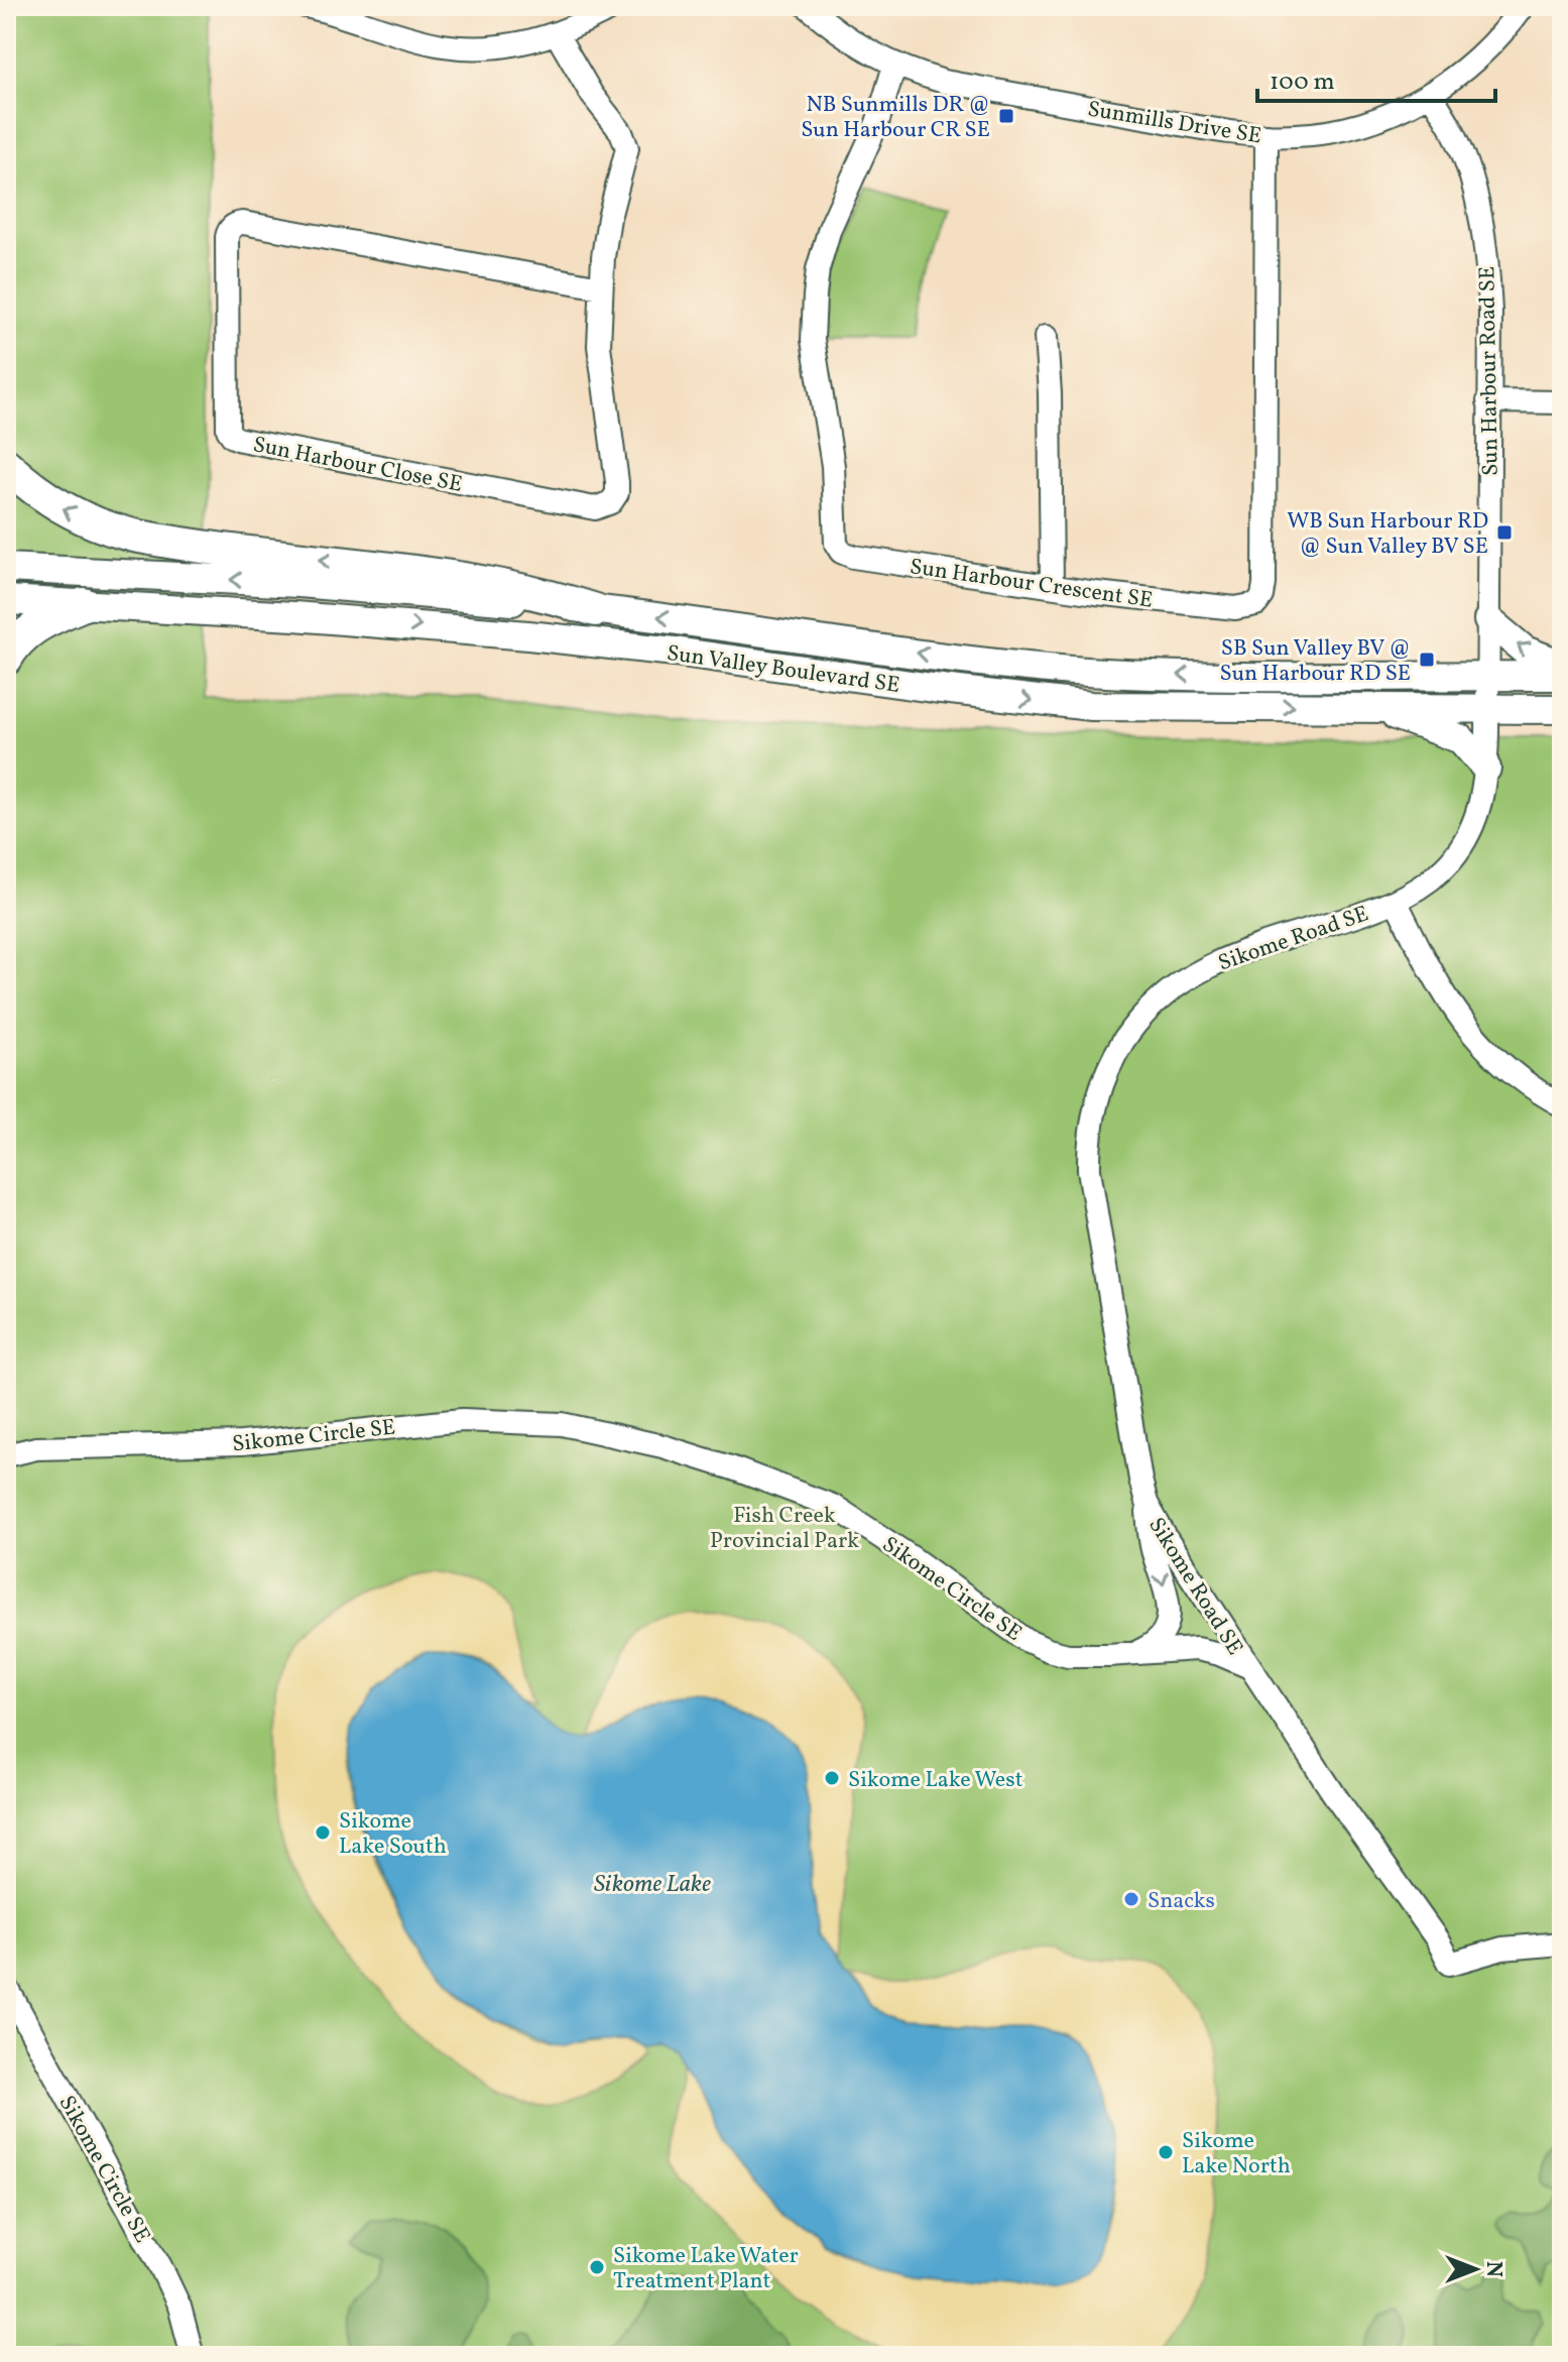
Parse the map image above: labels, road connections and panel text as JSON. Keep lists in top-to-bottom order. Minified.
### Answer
{"streets":{"main road":["Sun Valley Boulevard SE"],"street":["Sunmills Drive SE","Sun Harbour Road SE","Sun Harbour Close SE","Sun Harbour Crescent SE","Sikome Road SE","Sikome Circle SE"]},"crossings":[["Sunmills Drive SE","Sun Harbour Road SE"],["Sunmills Drive SE","Sun Harbour Crescent SE"],["Sun Harbour Road SE","Sun Valley Boulevard SE"],["Sun Harbour Road SE","Sikome Road SE"],["Sun Valley Boulevard SE","Sikome Road SE"],["Sikome Road SE","Sikome Circle SE"]],"water":["Sikome Lake"],"parks":["Fish Creek Provincial Park"],"places":{"transit":["NB Sunmills DR @ Sun Harbour CR SE","WB Sun Harbour RD @ Sun Valley BV SE","SB Sun Valley BV @ Sun Harbour RD SE"],"other":["Sikome Lake West","Sikome Lake South","Snacks","Sikome Lake North","Sikome Lake Water Treatment Plant"]},"scale_bar":"100 m","north":"right"}
